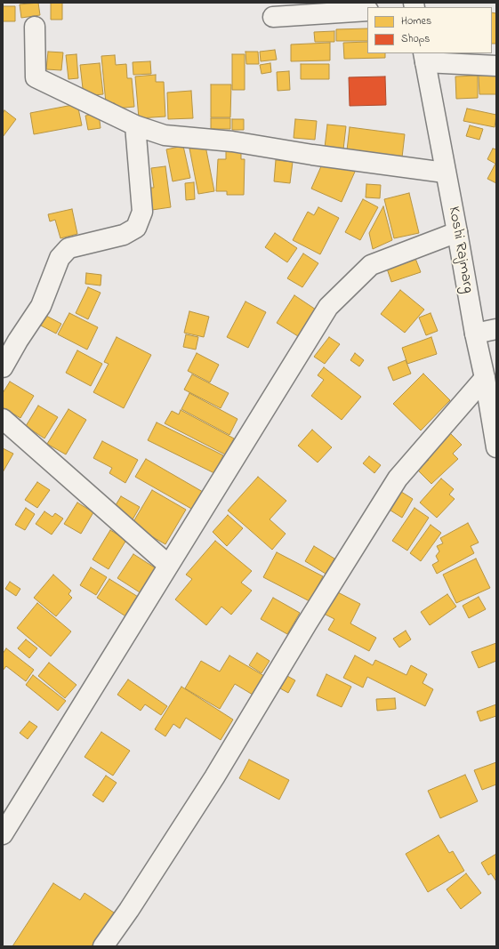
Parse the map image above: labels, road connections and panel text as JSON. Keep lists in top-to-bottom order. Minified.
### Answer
{"streets":{"street":["Koshi Rajmarg"]},"legend":["Homes","Shops"]}
